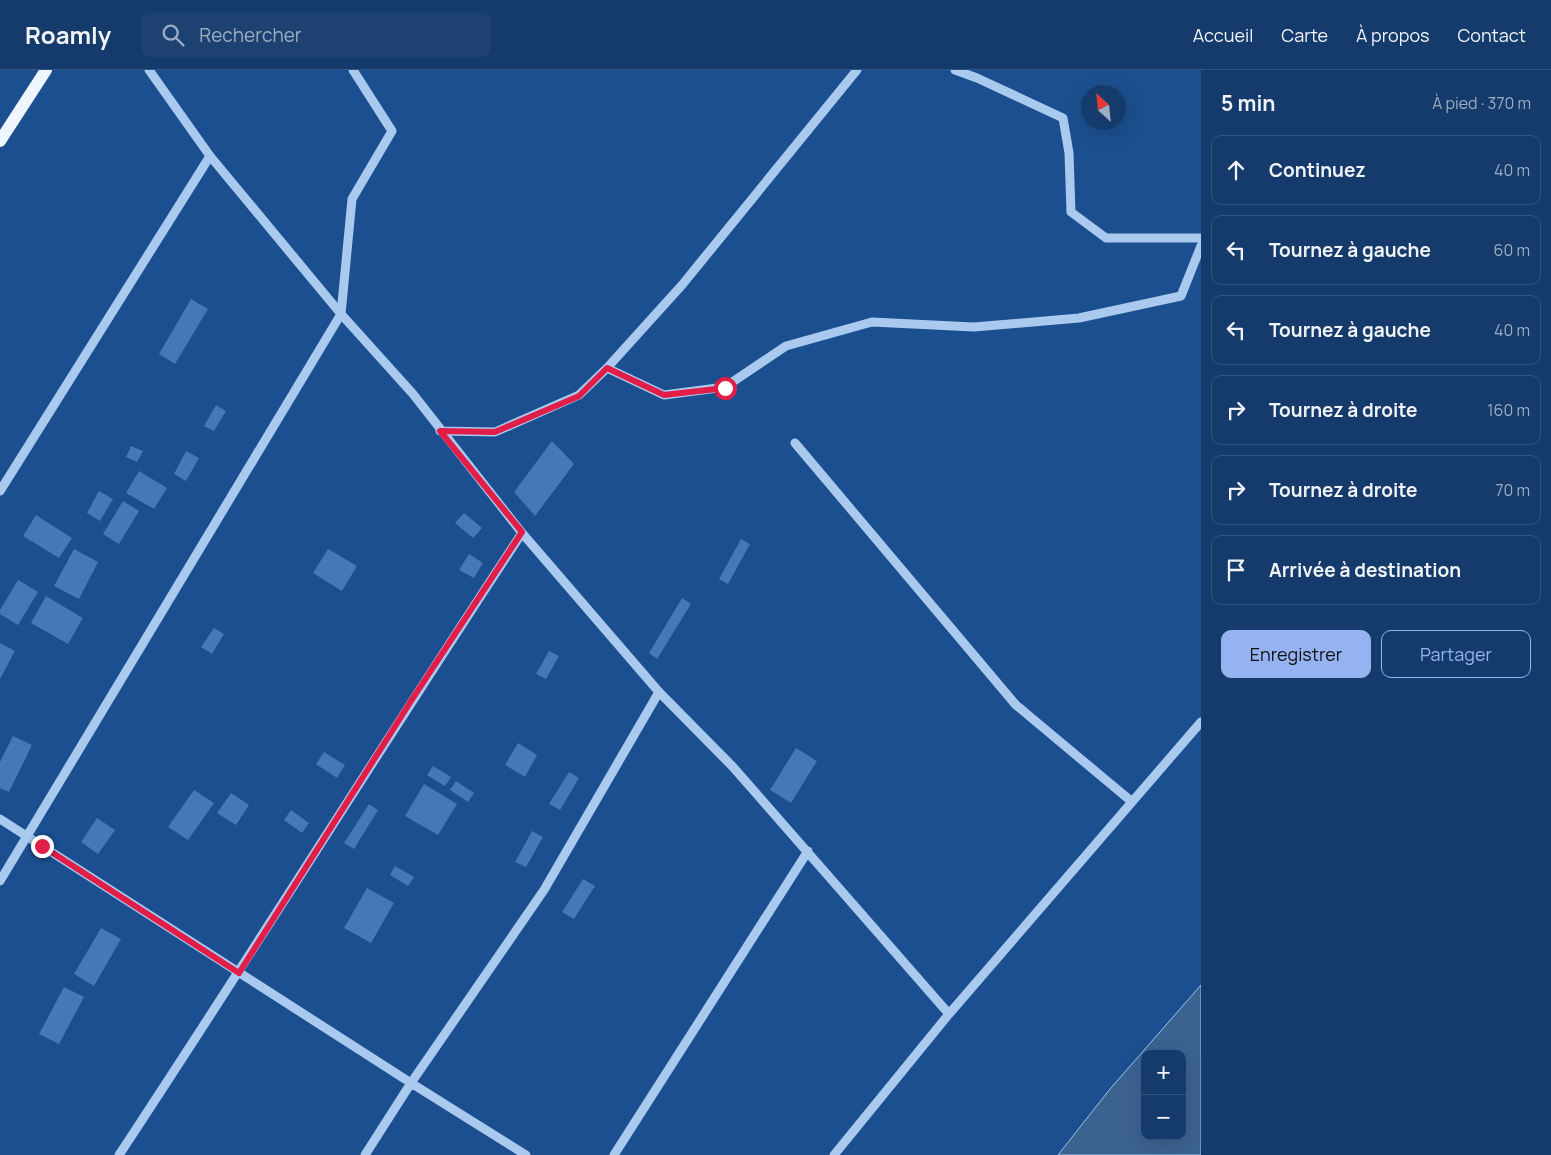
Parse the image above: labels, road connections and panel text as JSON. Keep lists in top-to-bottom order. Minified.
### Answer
{"north":"top left","page":{"header":"Roamly","search":"Rechercher","nav":["Accueil","Carte","À propos","Contact"],"heading":["5 min","À pied · 370 m"],"list":[["Continuez","40 m"],["Tournez à gauche","60 m"],["Tournez à gauche","40 m"],["Tournez à droite","160 m"],["Tournez à droite","70 m"],"Arrivée à destination"],"buttons":["Enregistrer","Partager"],"map_buttons":["+","−"]}}
